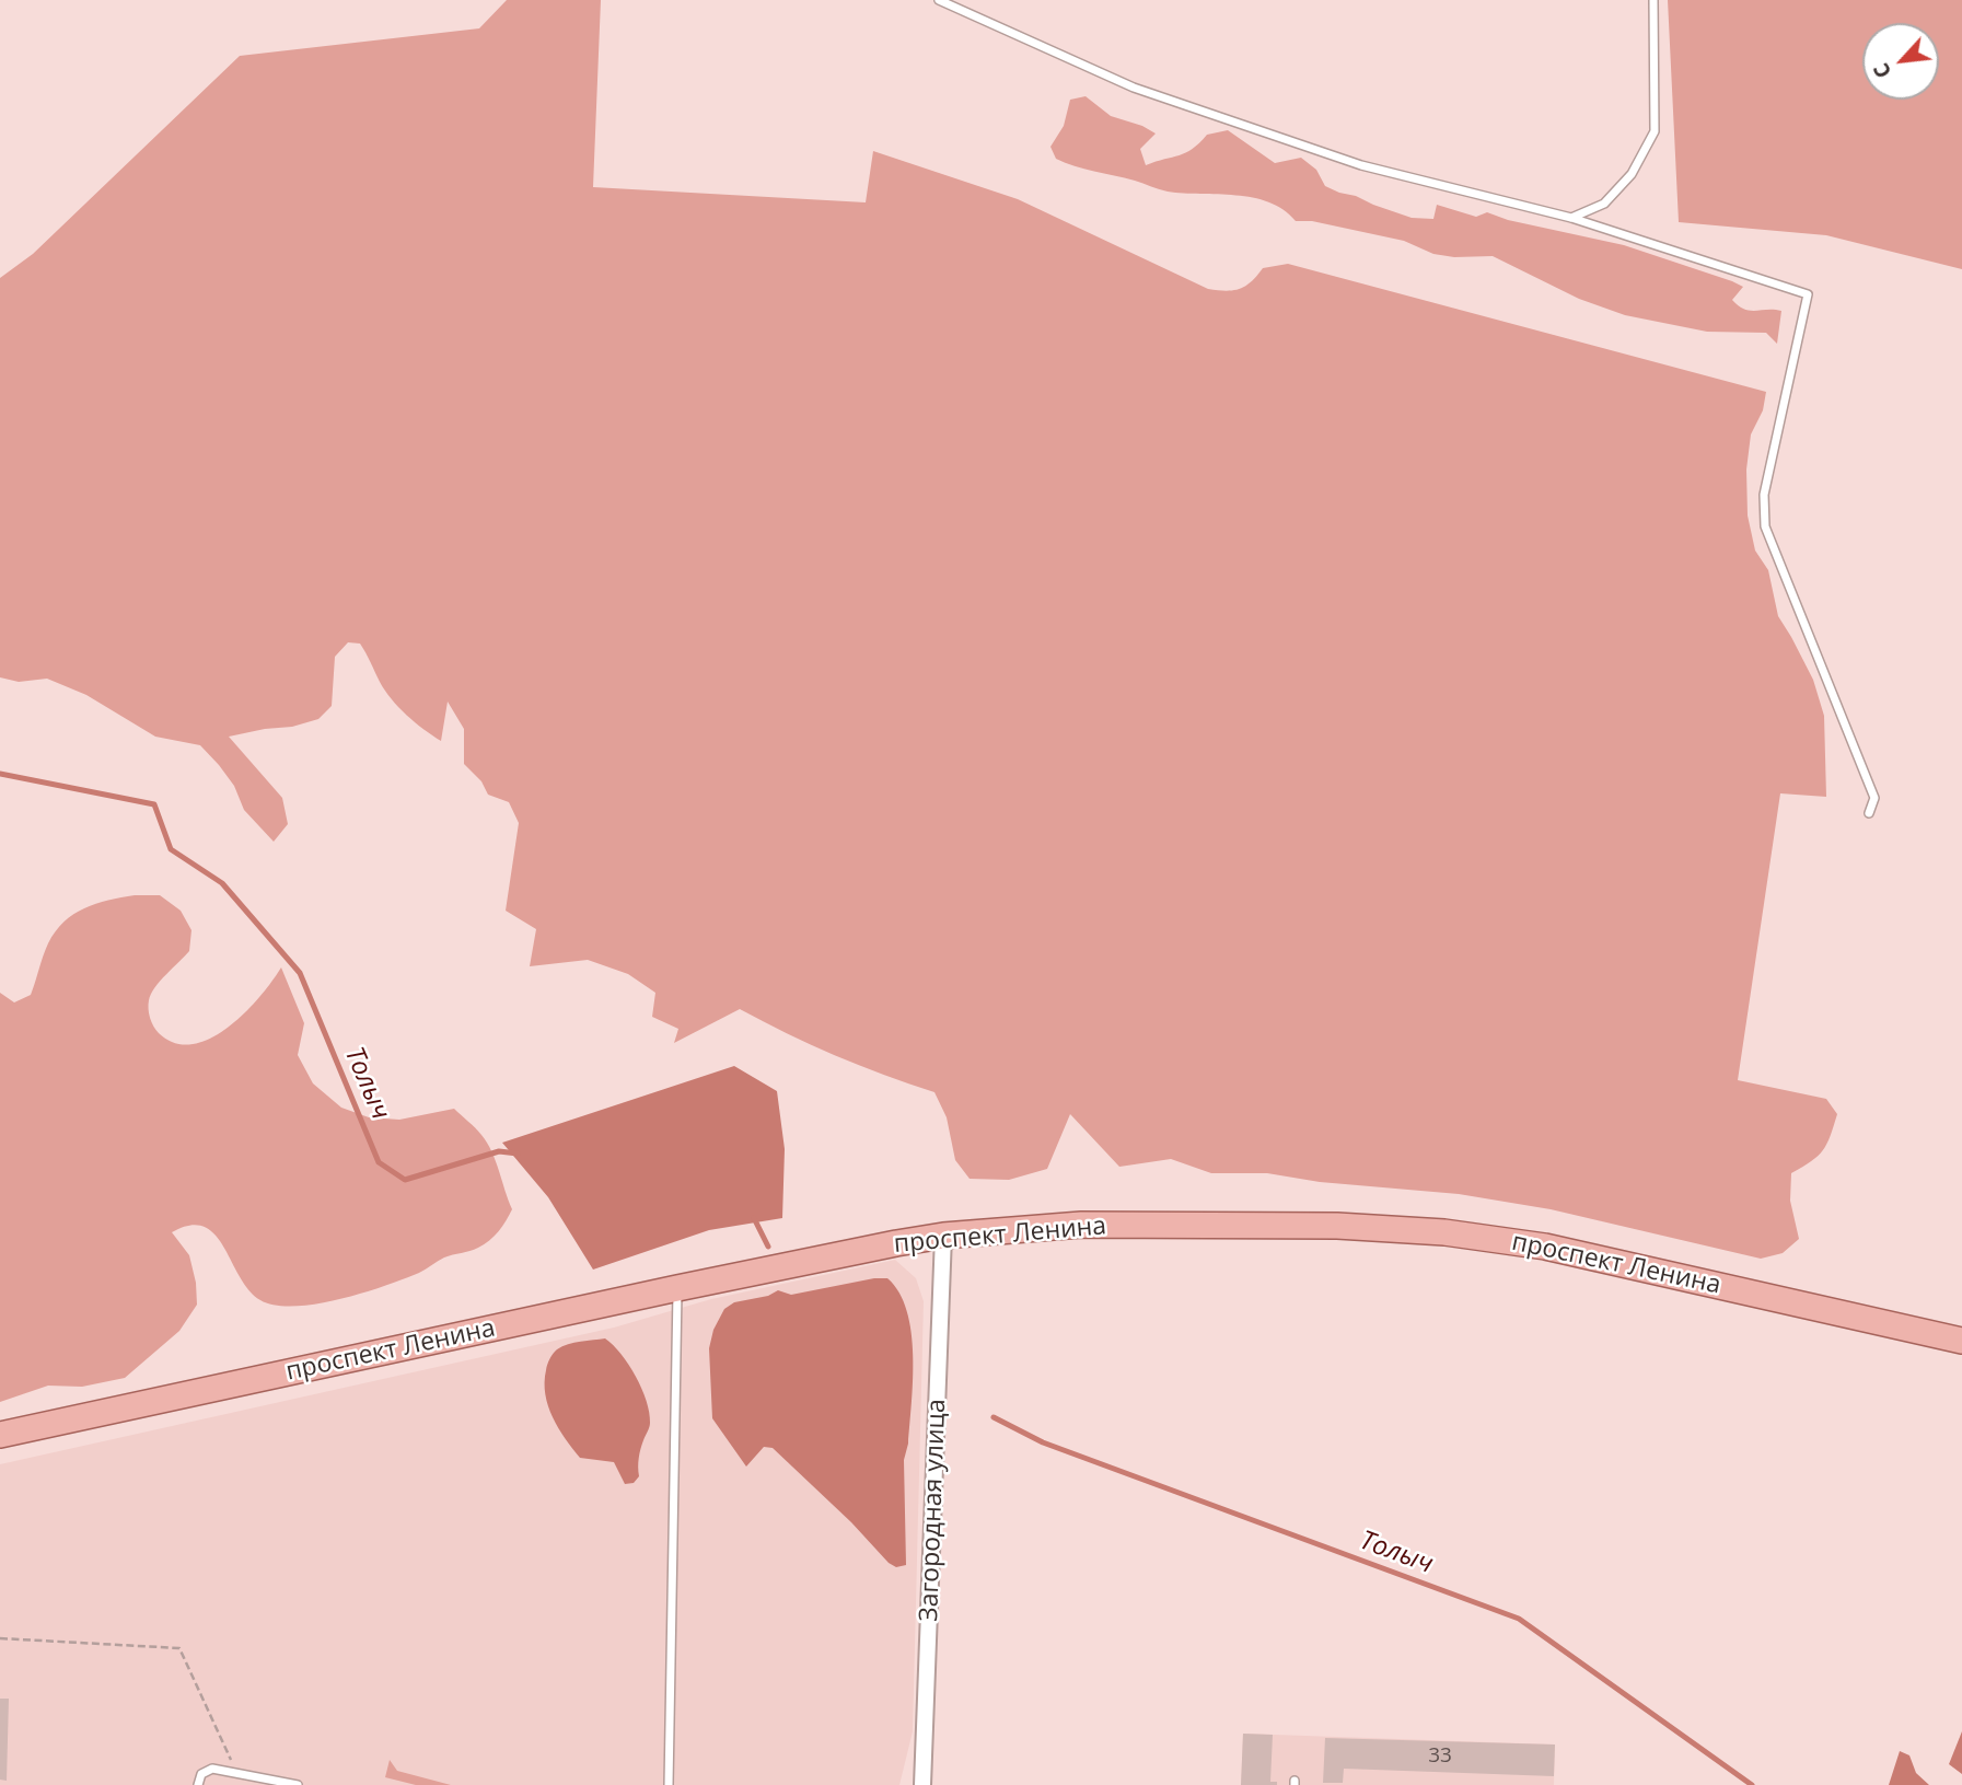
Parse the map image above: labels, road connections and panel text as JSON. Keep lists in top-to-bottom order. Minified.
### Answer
{"streets":{"main road":["проспект Ленина"],"street":["Загородная улица"]},"crossings":[["проспект Ленина","Загородная улица"]],"water":["Толыч"],"house_numbers":["33"],"north":"bottom left"}
